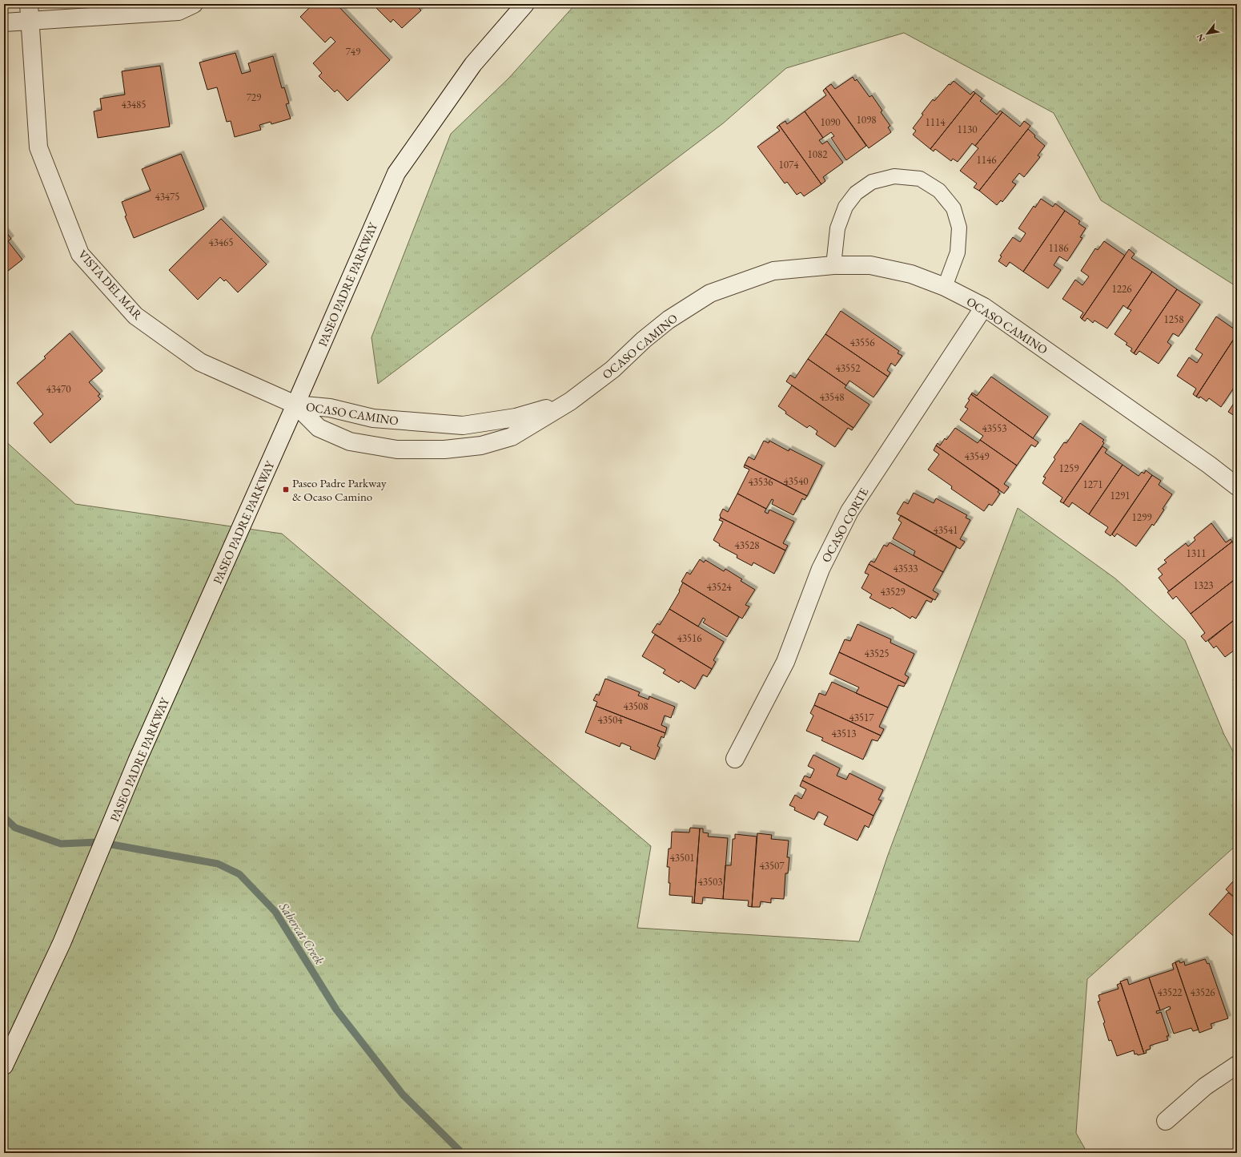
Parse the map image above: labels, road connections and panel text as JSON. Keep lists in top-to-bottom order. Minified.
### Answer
{"streets":{"street":["VISTA DEL MAR","PASEO PADRE PARKWAY","OCASO CAMINO","OCASO CORTE"]},"crossings":[["VISTA DEL MAR","PASEO PADRE PARKWAY"],["VISTA DEL MAR","OCASO CAMINO"],["PASEO PADRE PARKWAY","OCASO CAMINO"],["OCASO CAMINO","OCASO CORTE"]],"water":["Sabercat Creek"],"places":{"transit":["Paseo Padre Parkway & Ocaso Camino"]},"house_numbers":["749","729","43485","1098","1090","1114","1130","1082","1146","1074","43475","43465","1186","1226","1258","43556","43552","43470","43548","43553","43549","1259","43540","43536","1271","1291","1299","43541","43528","1311","43533","1323","43524","43529","43516","43525","43508","43517","43504","43513","43501","43507","43503","43522","43526"],"north":"bottom left"}
